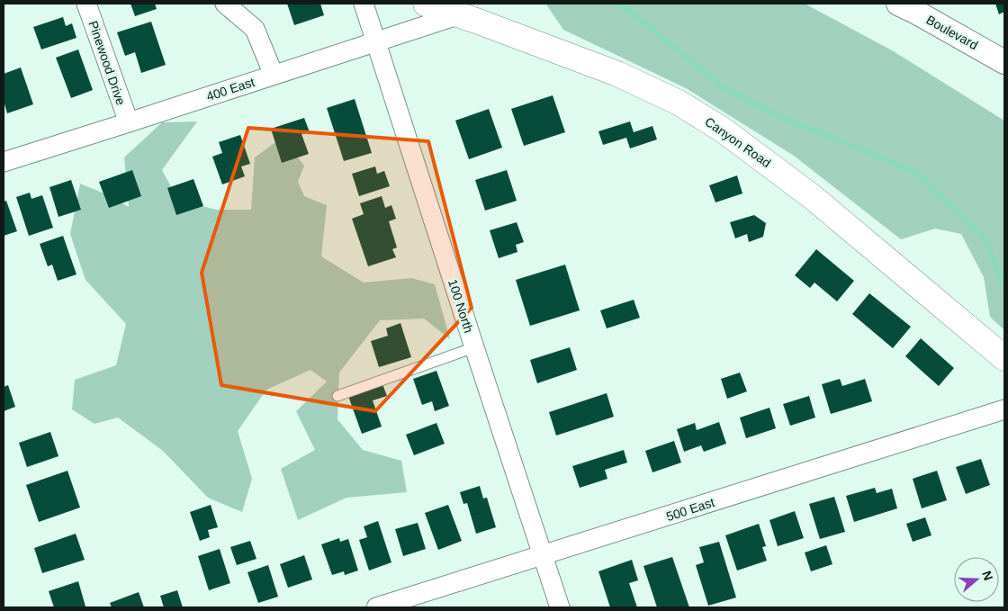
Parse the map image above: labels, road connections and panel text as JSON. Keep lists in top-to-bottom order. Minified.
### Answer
{"streets":{"main road":["Canyon Road"],"street":["Boulevard","Pinewood Drive","400 East","100 North","500 East"]},"crossings":[["Pinewood Drive","400 East"],["400 East","Canyon Road"],["400 East","100 North"],["100 North","500 East"]],"north":"right"}
